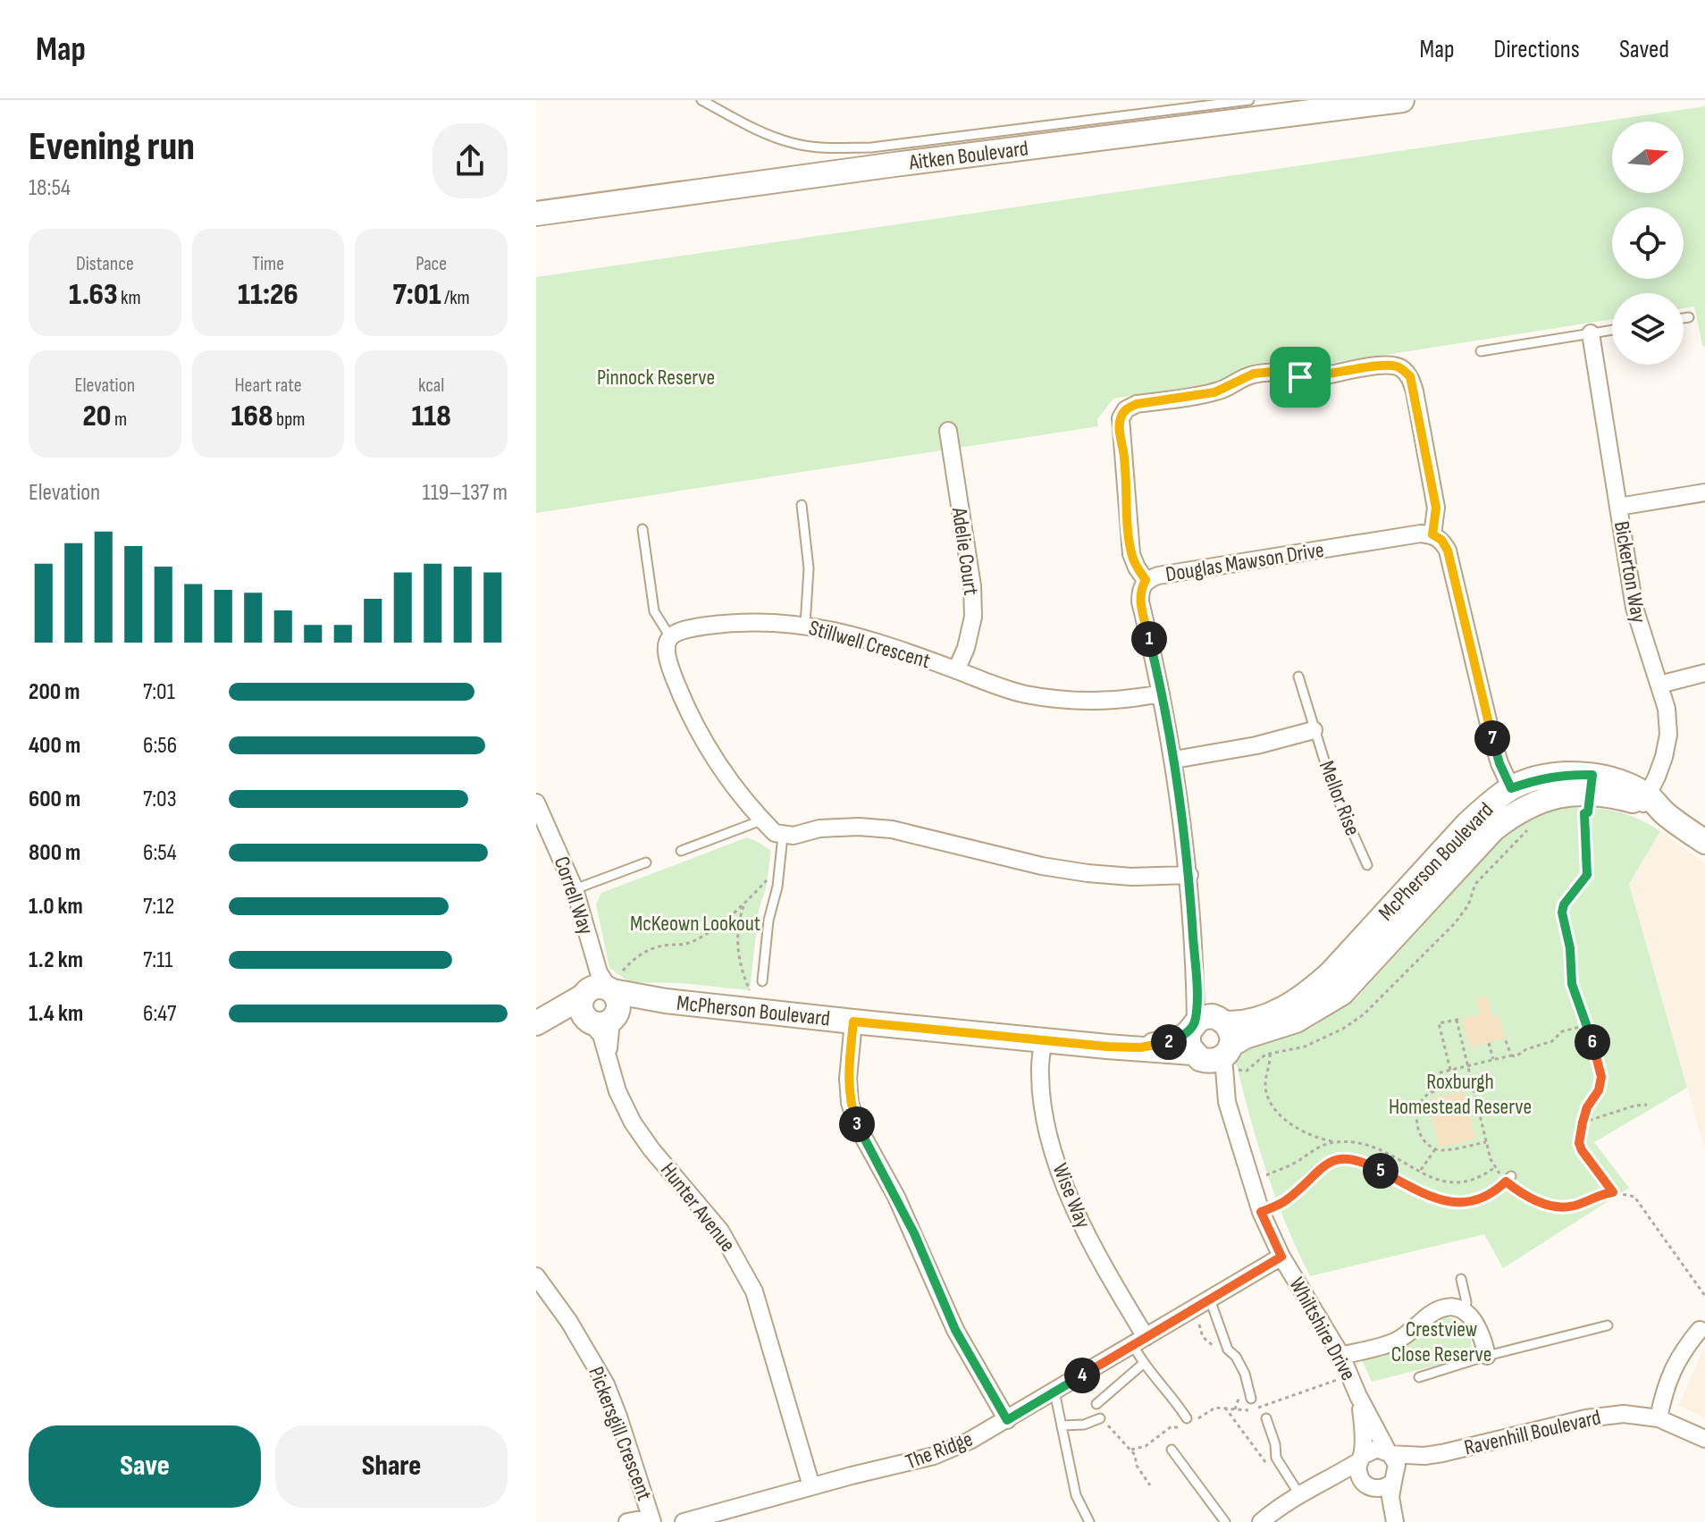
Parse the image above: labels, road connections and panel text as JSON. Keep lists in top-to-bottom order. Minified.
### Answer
{"streets":{"street":["Aitken Boulevard","Adelie Court","Douglas Mawson Drive","Bickerton Way","Stillwell Crescent","McPherson Boulevard","Correll Way","Wise Way","Hunter Avenue","Whiltshire Drive","Ravenhill Boulevard","Pickersgill Crescent","The Ridge"],"lane":["Mellor Rise"]},"crossings":[["Adelie Court","Stillwell Crescent"],["Douglas Mawson Drive","Stillwell Crescent"],["Douglas Mawson Drive","McPherson Boulevard"],["Douglas Mawson Drive","Whiltshire Drive"],["Bickerton Way","McPherson Boulevard"],["McPherson Boulevard","Correll Way"],["McPherson Boulevard","Wise Way"],["McPherson Boulevard","Hunter Avenue"],["McPherson Boulevard","Whiltshire Drive"],["Correll Way","Hunter Avenue"],["Wise Way","The Ridge"],["Hunter Avenue","The Ridge"],["Whiltshire Drive","Ravenhill Boulevard"],["Whiltshire Drive","The Ridge"]],"parks":["Pinnock Reserve","McKeown Lookout","Roxburgh Homestead Reserve","Crestview Close Reserve"],"north":"right","page":{"header":"Map","nav":["Map","Directions","Saved"],"heading":["Evening run","18:54"],"stats":[["Distance","1.63 km"],["Time","11:26"],["Pace","7:01 /km"],["Elevation","20 m"],["Heart rate","168 bpm"],["kcal","118"]],"chart":["Elevation","119–137 m"],"pins":["1","7","2","6","3","5","4"],"list":[{"name":"200 m","note":"7:01"},{"name":"400 m","note":"6:56"},{"name":"600 m","note":"7:03"},{"name":"800 m","note":"6:54"},{"name":"1.0 km","note":"7:12"},{"name":"1.2 km","note":"7:11"},{"name":"1.4 km","note":"6:47"}],"buttons":["Save","Share"]}}
